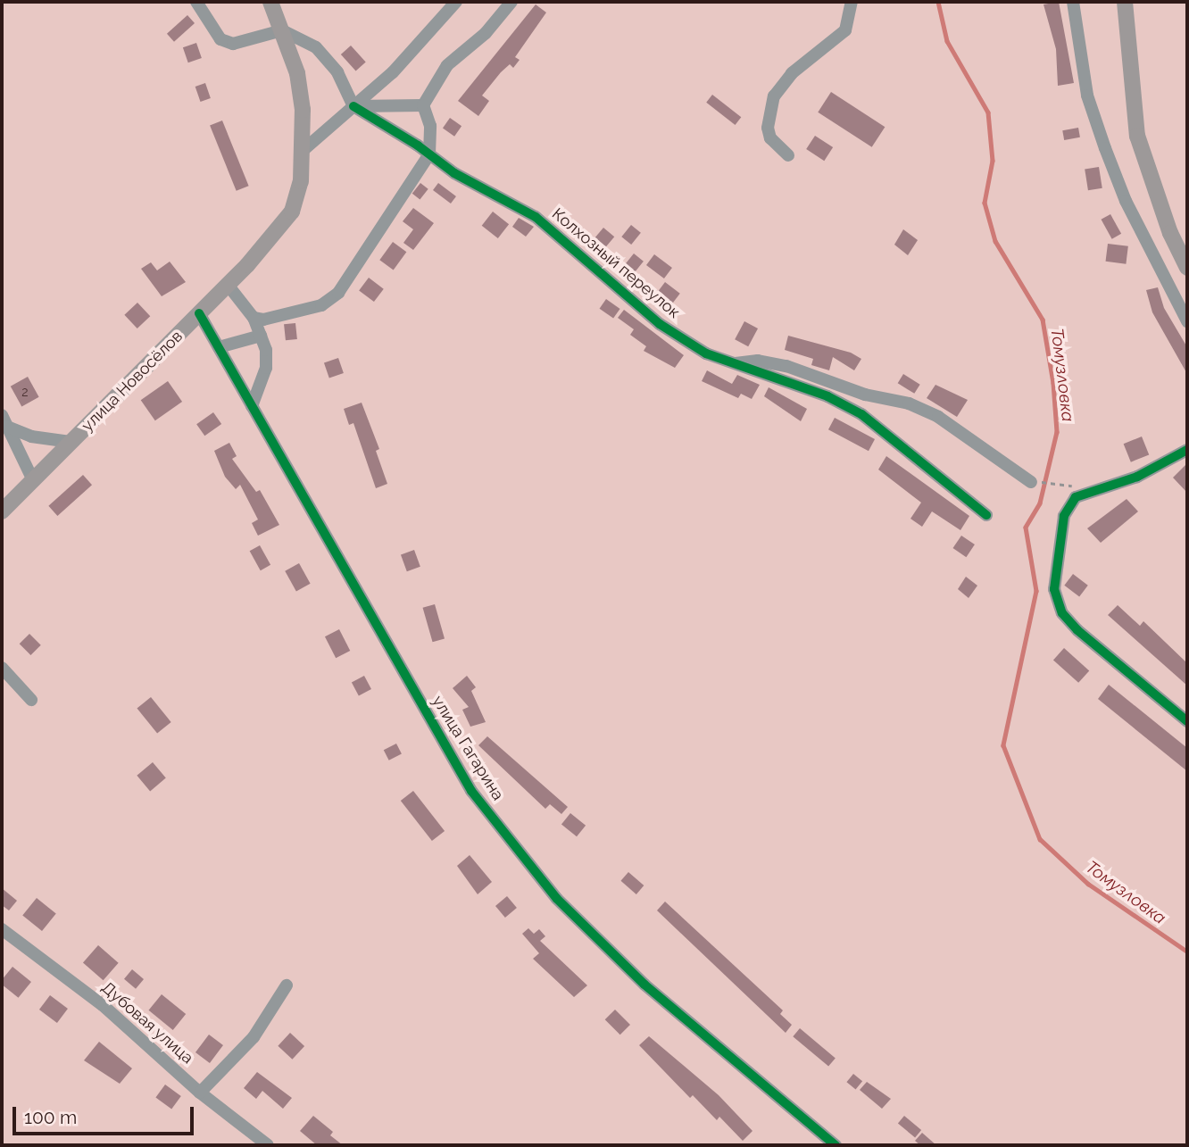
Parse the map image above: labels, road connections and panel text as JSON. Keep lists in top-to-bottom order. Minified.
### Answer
{"streets":{"main road":["улица Новосёлов"],"street":["Колхозный переулок","улица Гагарина","Дубовая улица"]},"crossings":[["улица Новосёлов","улица Гагарина"]],"water":["Томузловка"],"house_numbers":["2"],"scale_bar":"100 m"}
